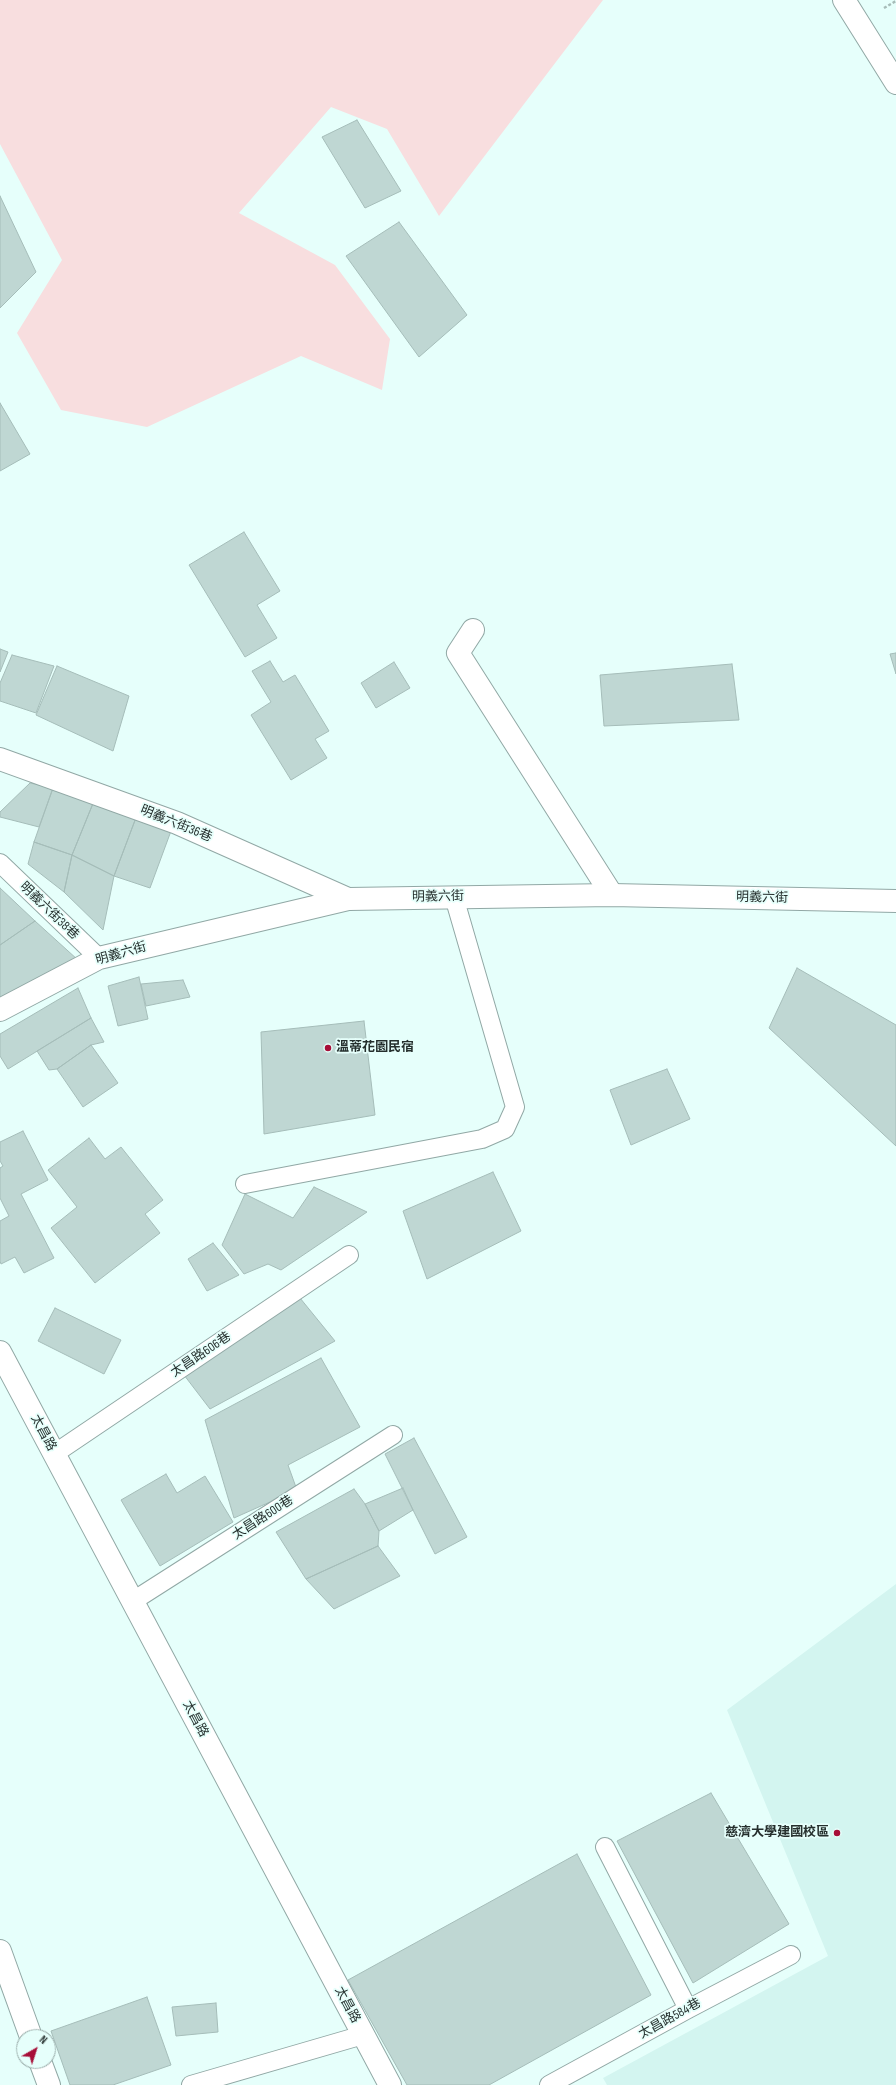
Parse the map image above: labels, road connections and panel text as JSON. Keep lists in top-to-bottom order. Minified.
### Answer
{"streets":{"street":["明義六街36巷","明義六街","太昌路"],"lane":["明義六街38巷","太昌路606巷","太昌路600巷","太昌路584巷"]},"crossings":[["明義六街36巷","明義六街"],["明義六街","明義六街38巷"],["太昌路606巷","太昌路"],["太昌路","太昌路600巷"]],"places":["溫蒂花園民宿","慈濟大學建國校區"],"north":"top right"}
